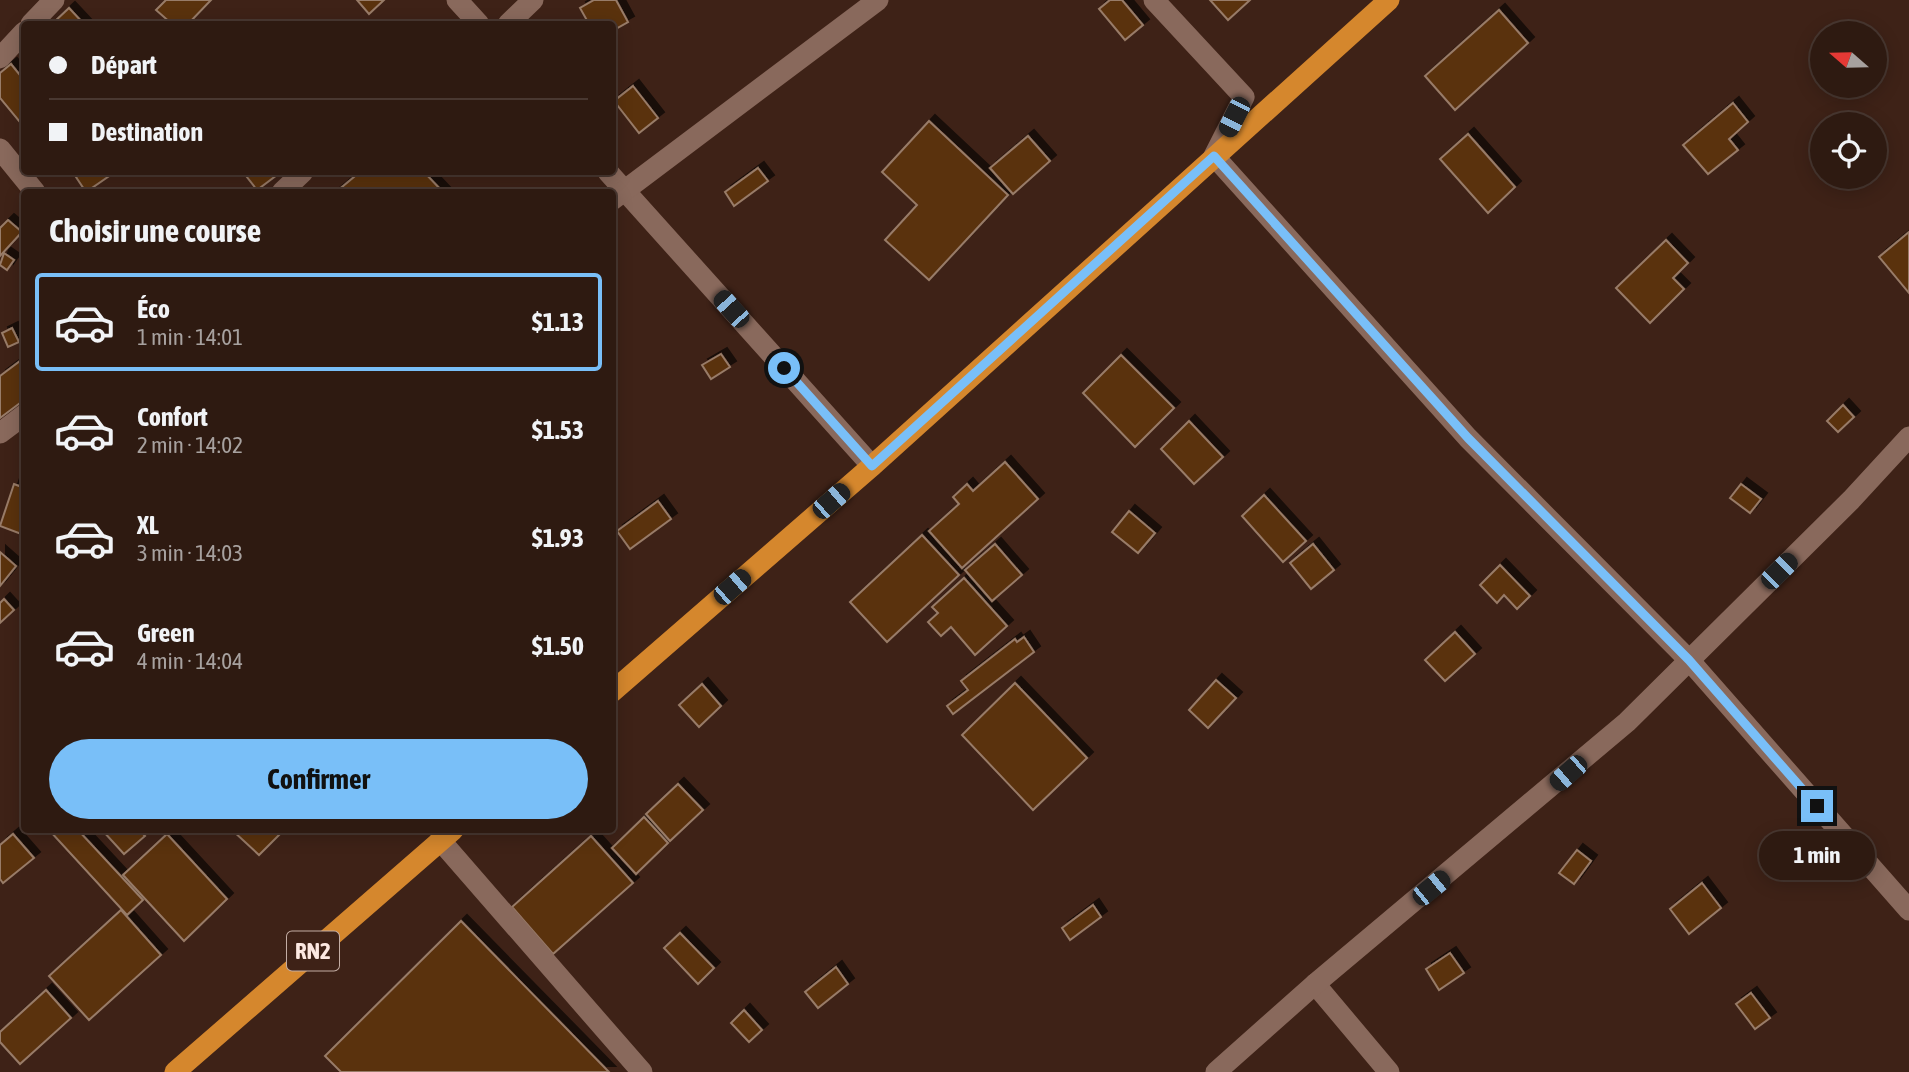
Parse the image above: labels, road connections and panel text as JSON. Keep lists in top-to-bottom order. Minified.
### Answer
{"streets":{"highway":["RN2"]},"north":"left","page":{"banner":["Départ","Destination"],"heading":"Choisir une course","list":[{"name":"Éco","note":"1 min · 14:01","value":"$1.13"},{"name":"Confort","note":"2 min · 14:02","value":"$1.53"},{"name":"XL","note":"3 min · 14:03","value":"$1.93"},{"name":"Green","note":"4 min · 14:04","value":"$1.50"}],"buttons":"Confirmer","bubble":"1 min"}}
